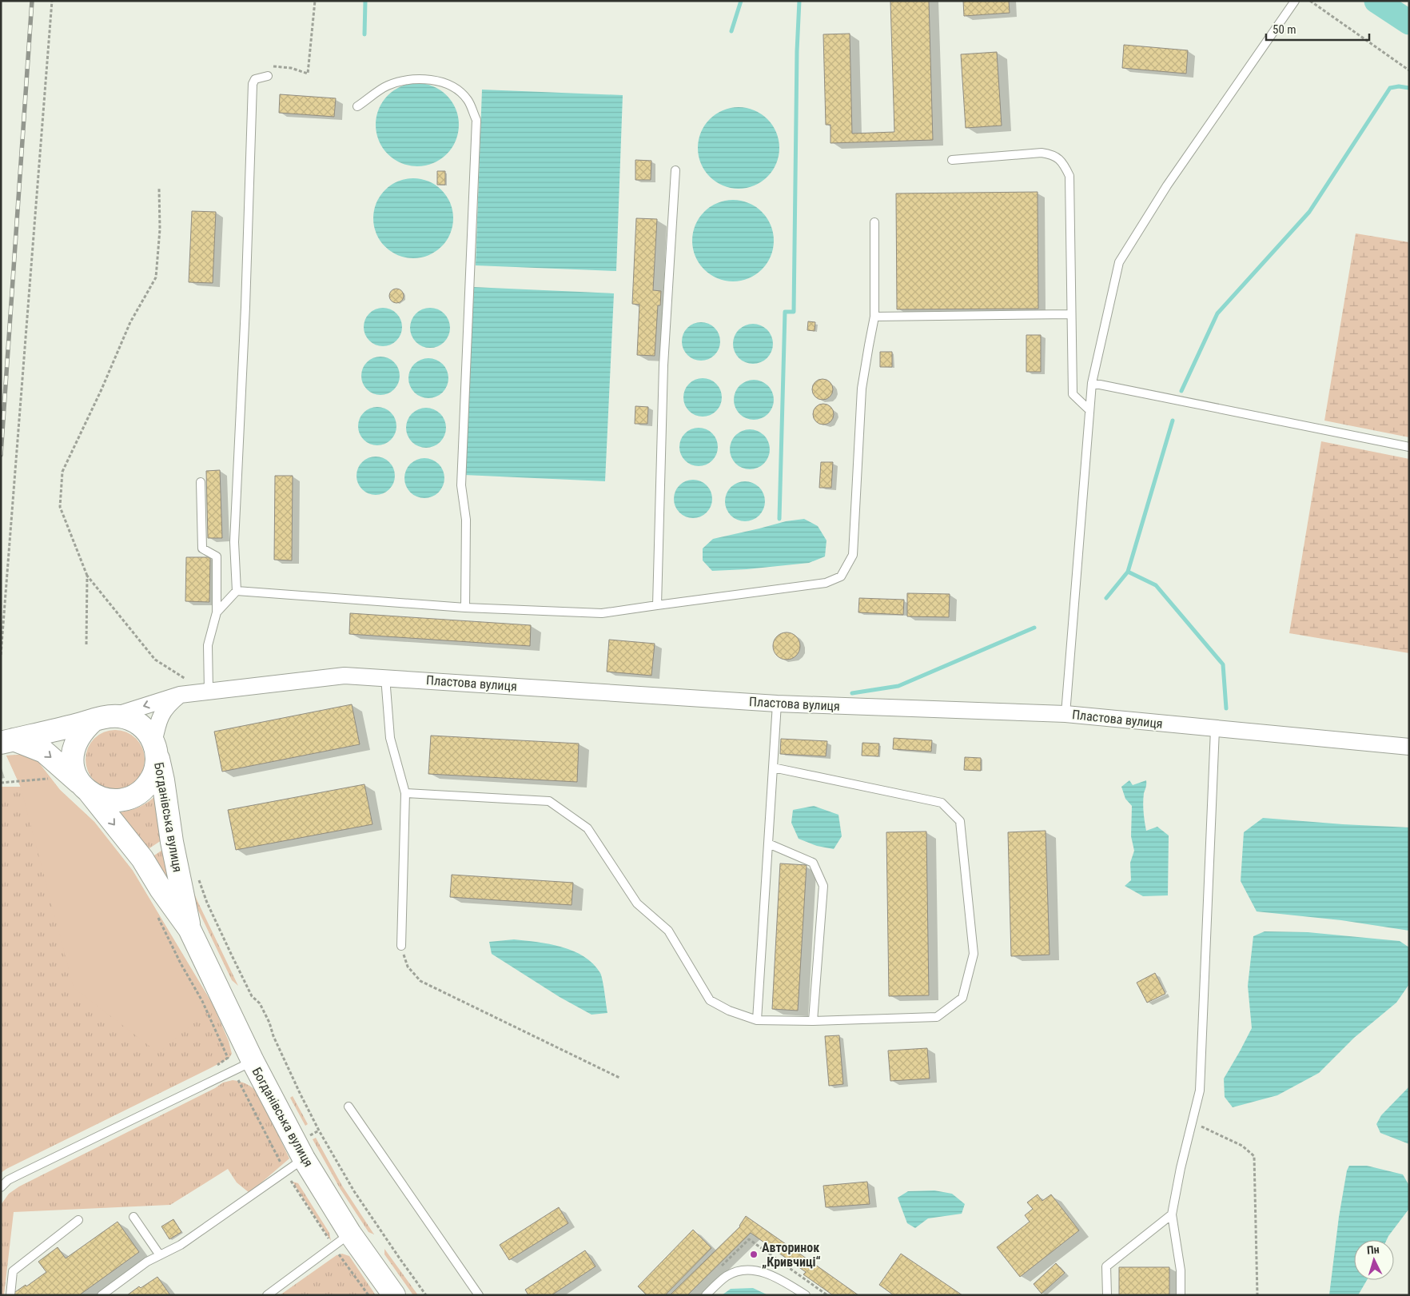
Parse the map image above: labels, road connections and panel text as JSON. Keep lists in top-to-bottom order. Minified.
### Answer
{"streets":{"main road":["Пластова вулиця","Богданівська вулиця"]},"crossings":[["Пластова вулиця","Богданівська вулиця"]],"places":["Авторинок „Кривчиці“"],"scale_bar":"50 m","north":"top"}
